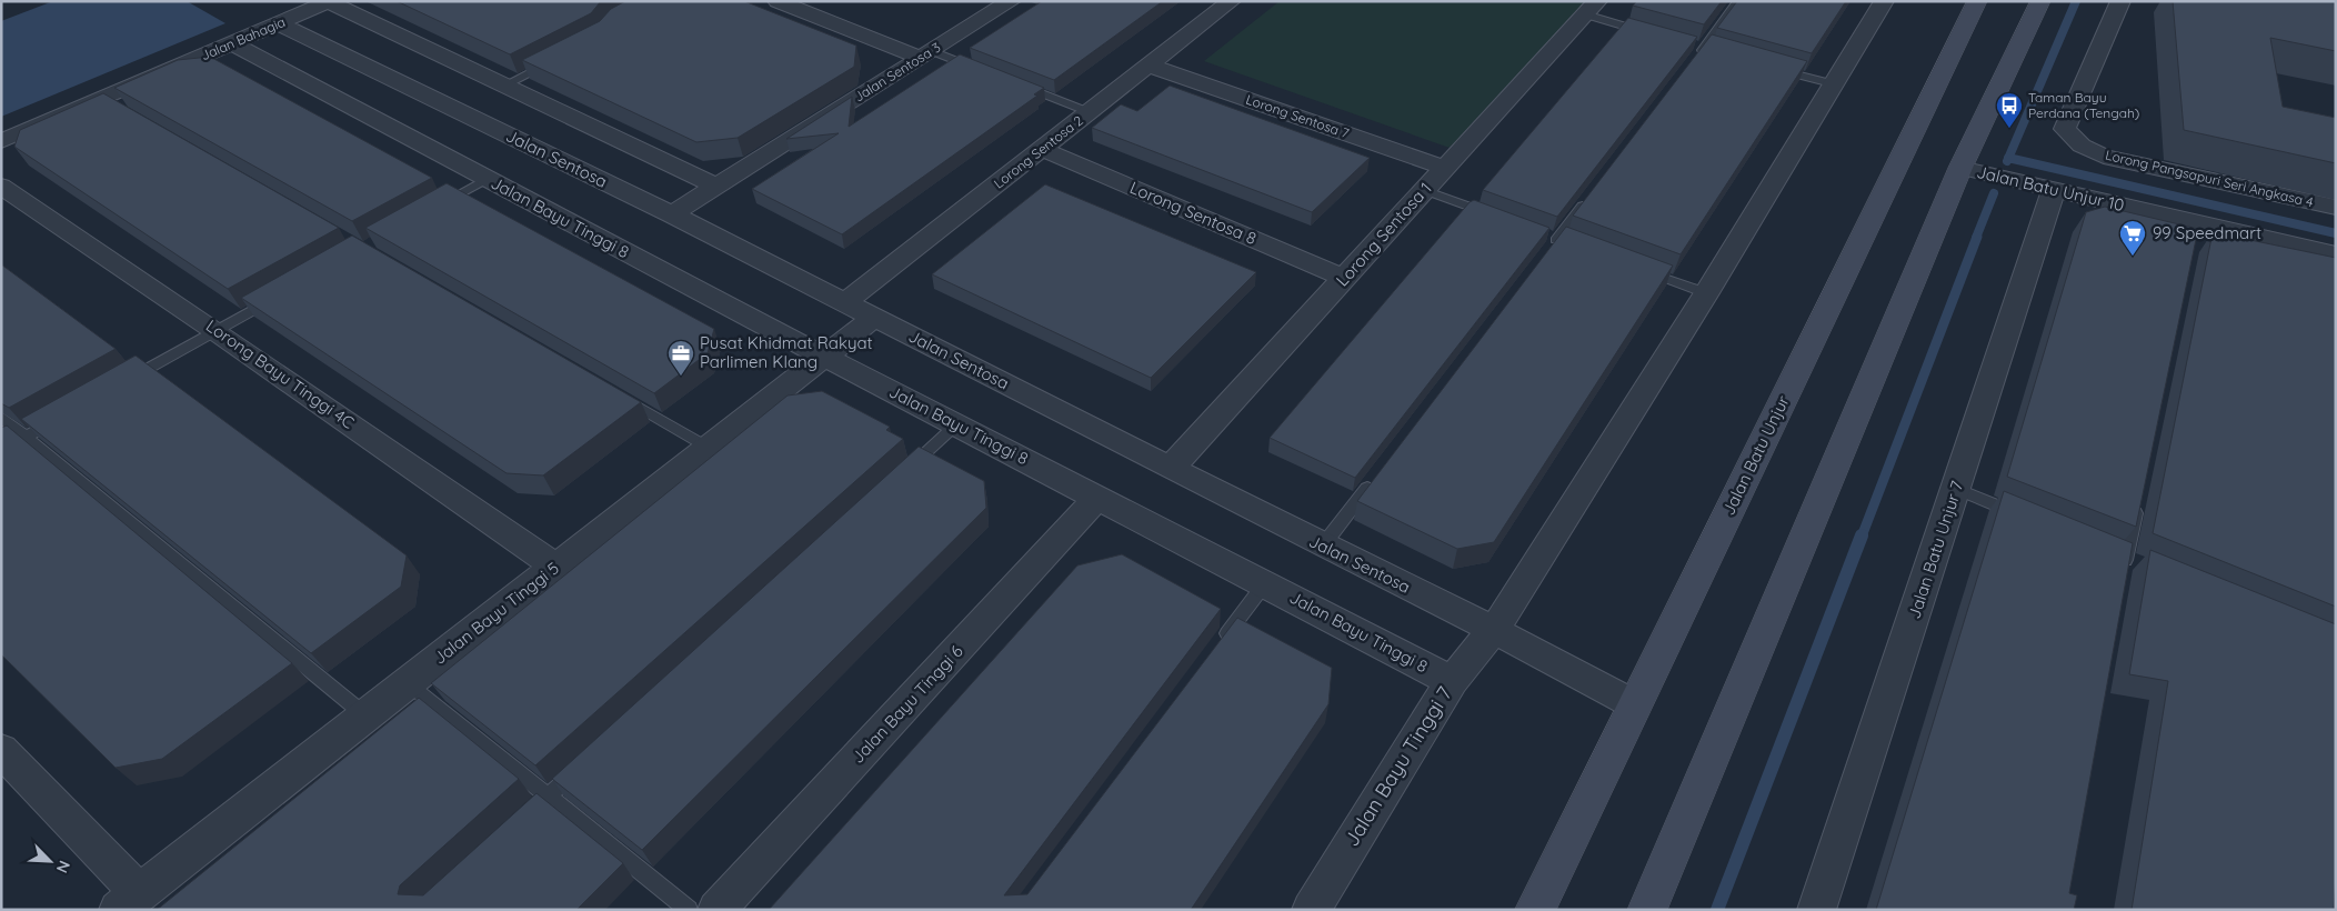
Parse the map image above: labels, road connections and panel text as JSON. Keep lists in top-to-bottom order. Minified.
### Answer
{"streets":{"main road":["Jalan Batu Unjur"],"street":["Jalan Bahagia","Jalan Sentosa 3","Lorong Sentosa 7","Lorong Sentosa 2","Jalan Sentosa","Lorong Pangsapuri Seri Angkasa 4","Jalan Batu Unjur 10","Lorong Sentosa 8","Jalan Bayu Tinggi 8","Lorong Sentosa 1","Lorong Bayu Tinggi 4C","Jalan Batu Unjur 7","Jalan Bayu Tinggi 5","Jalan Bayu Tinggi 6","Jalan Bayu Tinggi 7"]},"crossings":[["Jalan Bahagia","Jalan Sentosa"],["Jalan Bahagia","Jalan Bayu Tinggi 8"],["Jalan Sentosa 3","Jalan Sentosa"],["Lorong Sentosa 7","Lorong Sentosa 2"],["Lorong Sentosa 7","Lorong Sentosa 1"],["Lorong Sentosa 2","Jalan Sentosa"],["Lorong Sentosa 2","Lorong Sentosa 8"],["Jalan Sentosa","Lorong Sentosa 1"],["Jalan Sentosa","Jalan Batu Unjur"],["Jalan Sentosa","Jalan Bayu Tinggi 5"],["Jalan Sentosa","Jalan Bayu Tinggi 7"],["Jalan Batu Unjur 10","Jalan Batu Unjur 7"],["Lorong Sentosa 8","Lorong Sentosa 1"],["Jalan Bayu Tinggi 8","Jalan Bayu Tinggi 5"],["Jalan Bayu Tinggi 8","Jalan Bayu Tinggi 6"],["Jalan Bayu Tinggi 8","Jalan Bayu Tinggi 7"],["Lorong Bayu Tinggi 4C","Jalan Bayu Tinggi 5"]],"places":{"bus stop":["Taman Bayu Perdana (Tengah)"],"supermarket":["99 Speedmart"],"office":["Pusat Khidmat Rakyat Parlimen Klang"]},"north":"bottom right"}
